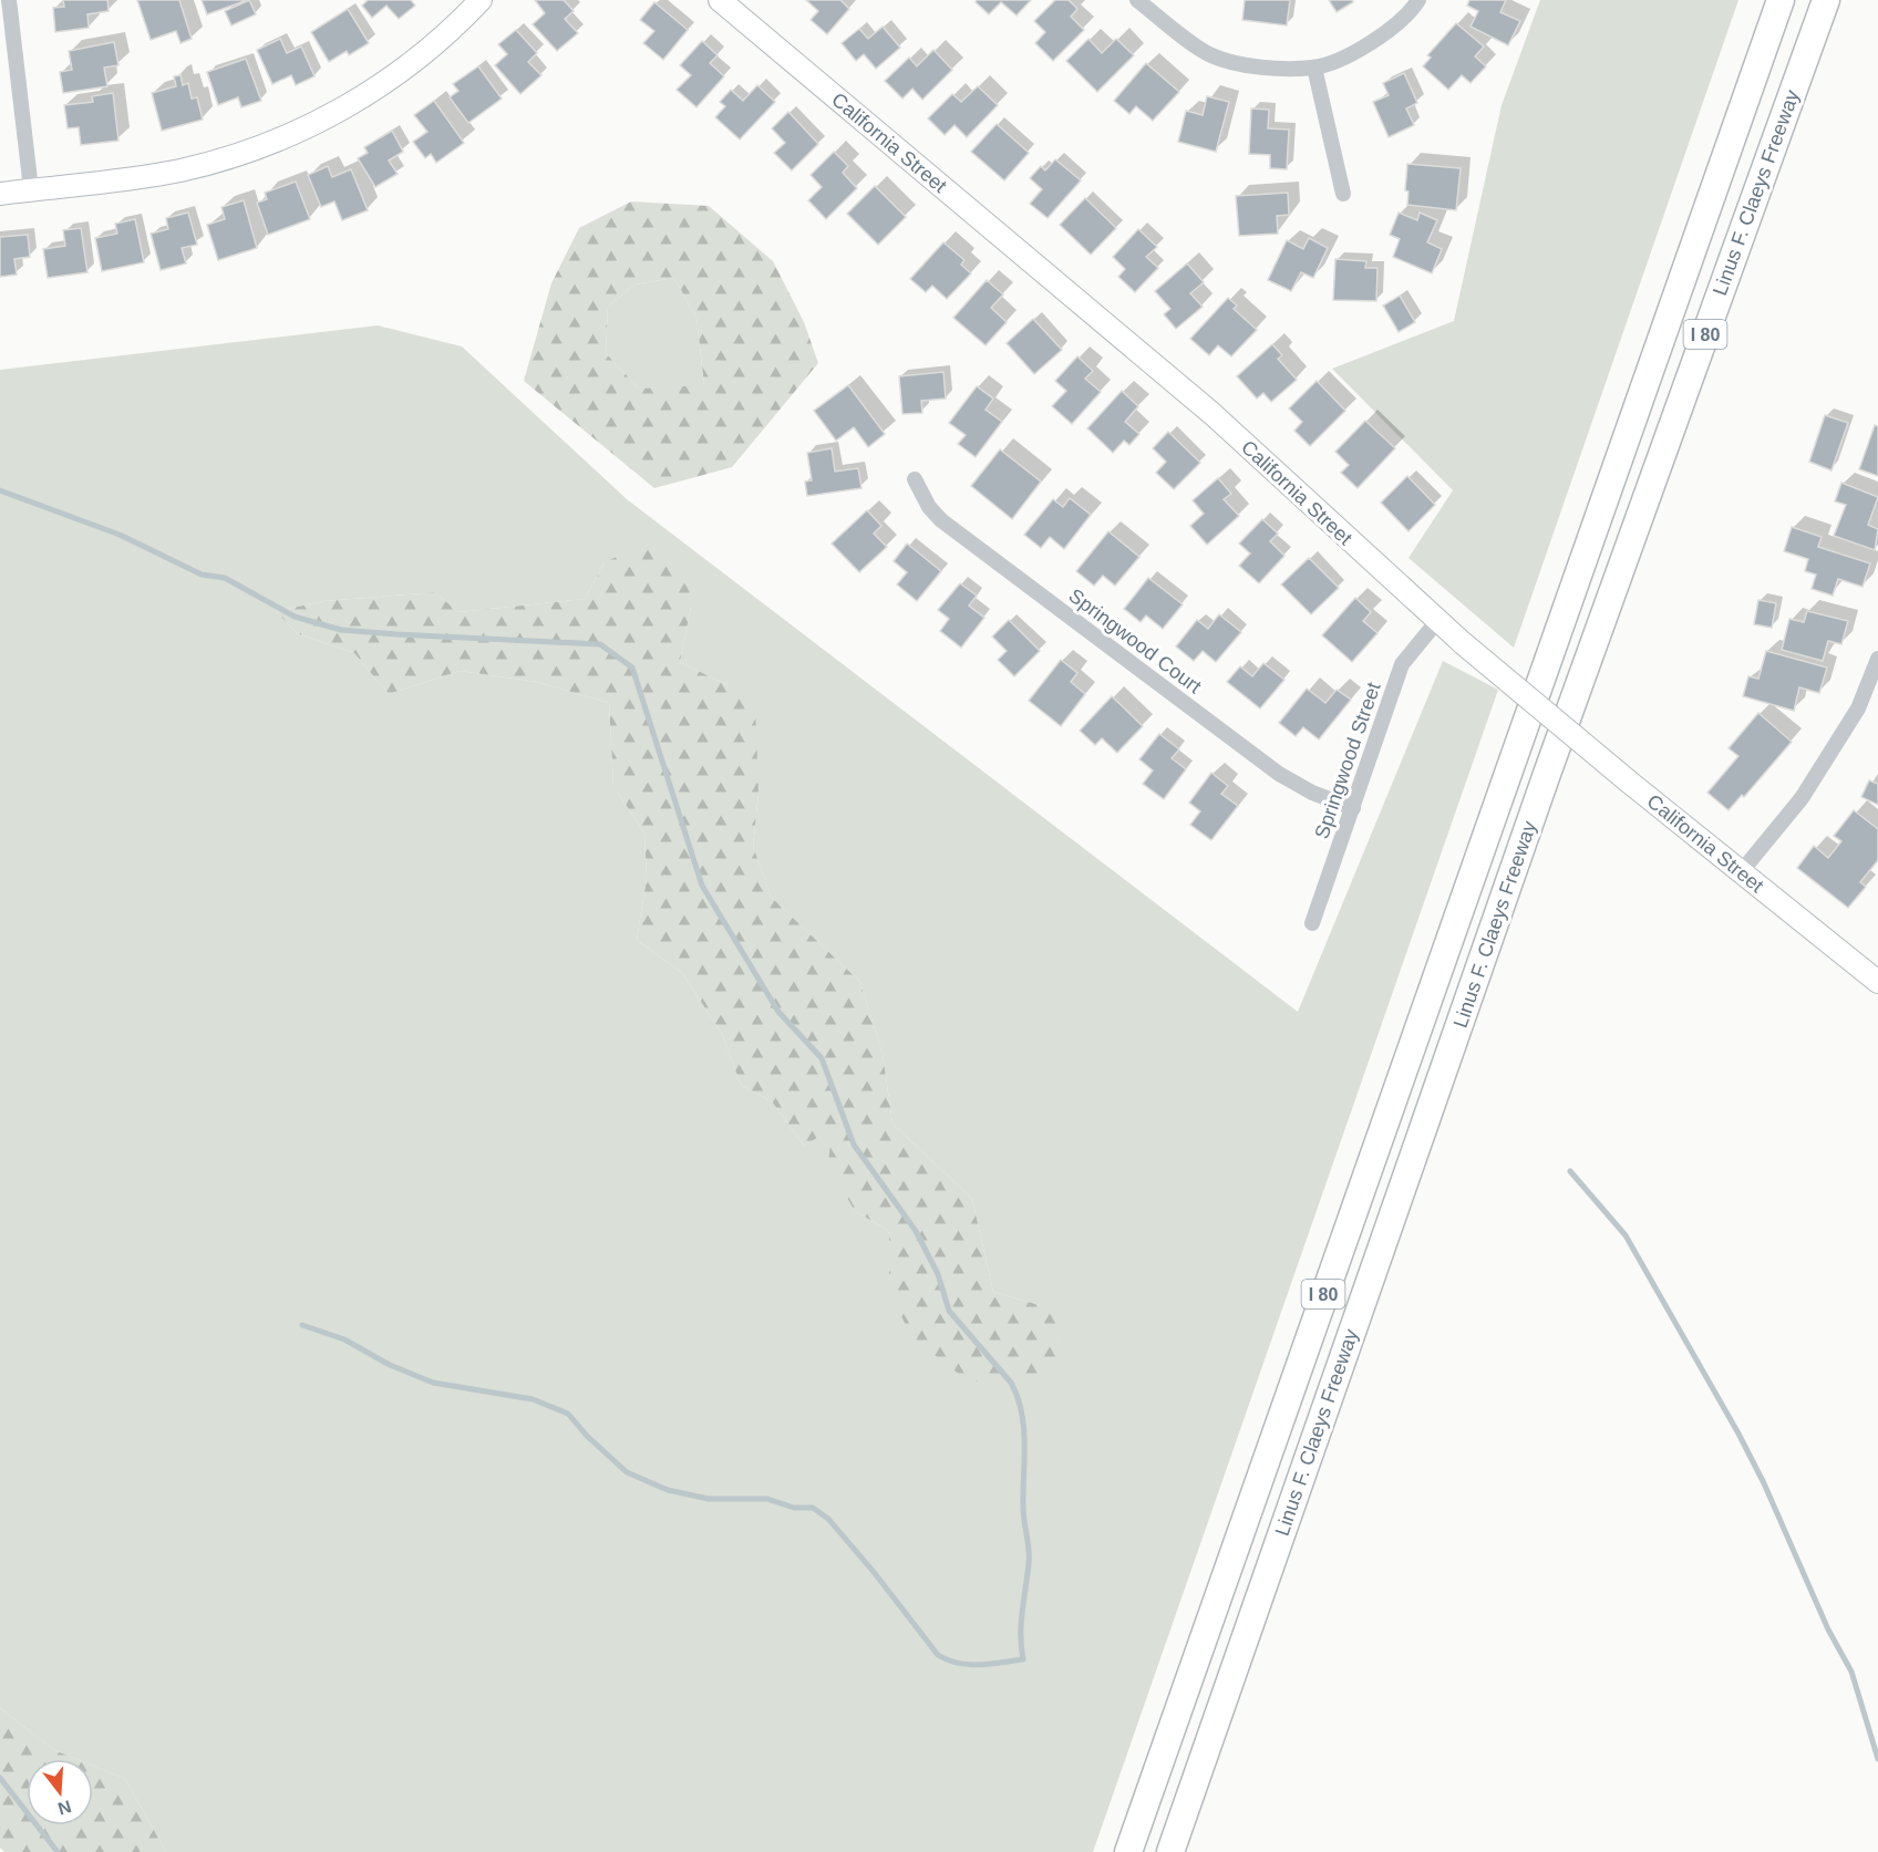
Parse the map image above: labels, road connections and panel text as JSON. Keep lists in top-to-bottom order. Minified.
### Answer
{"streets":{"highway":["Linus F. Claeys Freeway","I 80"],"street":["California Street","Springwood Court","Springwood Street"]},"crossings":[["California Street","Springwood Street"],["Springwood Court","Springwood Street"]],"north":"bottom"}
